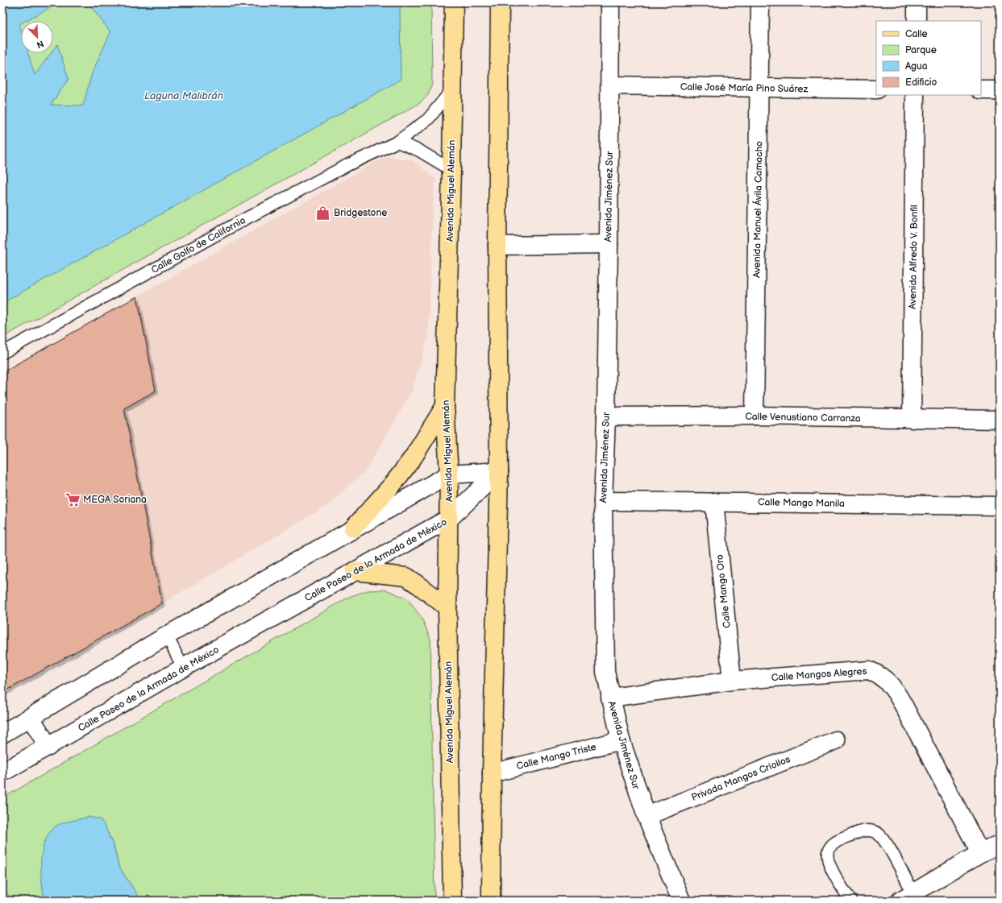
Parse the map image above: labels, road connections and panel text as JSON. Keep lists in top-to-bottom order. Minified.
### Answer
{"streets":{"main road":["Avenida Miguel Alemán"],"street":["Calle José María Pino Suárez","Avenida Jiménez Sur","Avenida Manuel Ávila Camacho","Avenida Alfredo V. Bonfil","Calle Venustiano Carranza","Calle Mango Manila","Calle Paseo de la Armada de México","Calle Mango Oro","Calle Mangos Alegres","Calle Mango Triste","Privada Mangos Criollos"],"lane":["Calle Golfo de California"]},"crossings":[["Calle José María Pino Suárez","Avenida Jiménez Sur"],["Calle José María Pino Suárez","Avenida Manuel Ávila Camacho"],["Avenida Miguel Alemán","Calle Golfo de California"],["Avenida Miguel Alemán","Calle Paseo de la Armada de México"],["Avenida Jiménez Sur","Calle Venustiano Carranza"],["Avenida Jiménez Sur","Calle Mango Manila"],["Avenida Jiménez Sur","Calle Mangos Alegres"],["Avenida Jiménez Sur","Calle Mango Triste"],["Avenida Jiménez Sur","Privada Mangos Criollos"],["Avenida Manuel Ávila Camacho","Calle Venustiano Carranza"],["Avenida Alfredo V. Bonfil","Calle Venustiano Carranza"],["Calle Mango Manila","Calle Mango Oro"],["Calle Mango Oro","Calle Mangos Alegres"]],"water":["Laguna Malibrán"],"places":{"shop":["Bridgestone"],"supermarket":["MEGA Soriana"]},"legend":["Calle","Parque","Agua","Edificio"],"north":"bottom right"}
